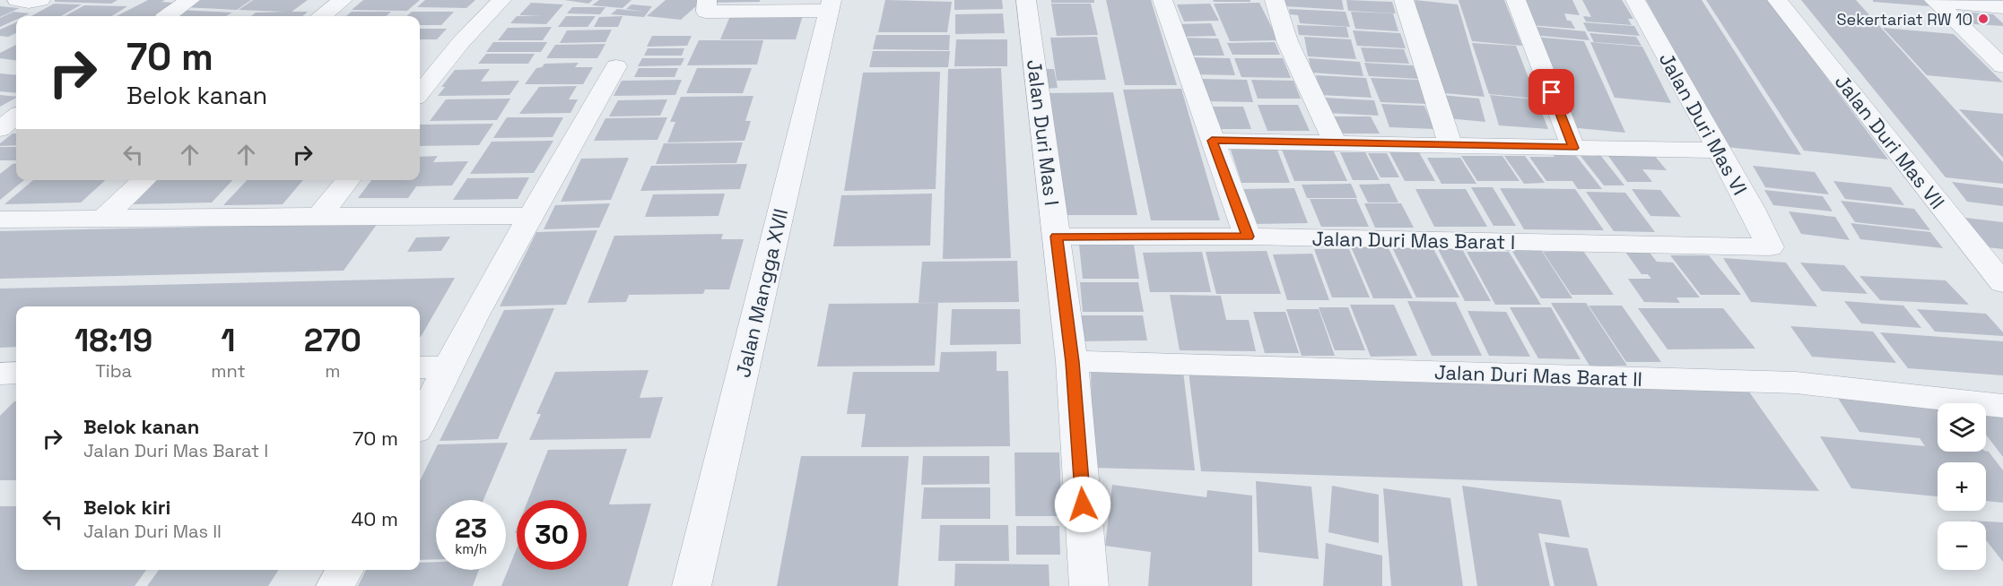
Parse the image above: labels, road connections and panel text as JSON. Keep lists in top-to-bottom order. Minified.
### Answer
{"streets":{"street":["Jalan Duri Mas VI","Jalan Duri Mas I","Jalan Duri Mas VII","Jalan Duri Mas Barat I","Jalan Mangga XVII","Jalan Duri Mas Barat II"]},"crossings":[["Jalan Duri Mas VI","Jalan Duri Mas Barat I"],["Jalan Duri Mas I","Jalan Duri Mas Barat I"],["Jalan Duri Mas I","Jalan Duri Mas Barat II"]],"places":["Sekertariat RW 10"],"page":{"turn":["70 m","Belok kanan"],"eta":["18:19","Tiba","1","mnt","270","m"],"list":[{"name":"Belok kanan","note":"Jalan Duri Mas Barat I","value":"70 m"},{"name":"Belok kiri","note":"Jalan Duri Mas II","value":"40 m"}],"map_buttons":["+","−"],"speed":"23 km/h","limit":"30"}}
